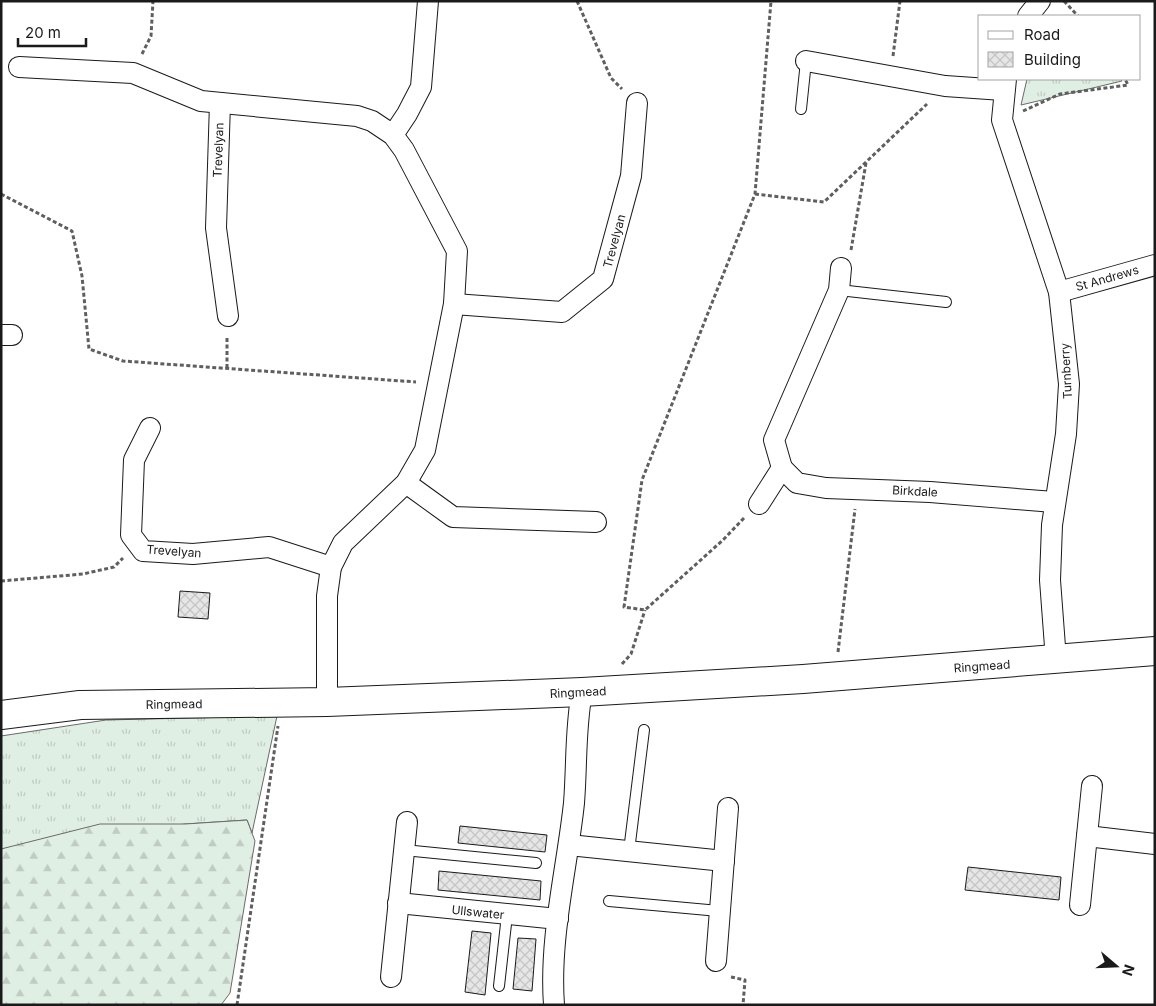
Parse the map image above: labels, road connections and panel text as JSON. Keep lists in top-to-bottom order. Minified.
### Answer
{"streets":{"street":["Trevelyan","St Andrews","Turnberry","Birkdale","Ringmead","Ullswater"]},"crossings":[["St Andrews","Turnberry"],["Turnberry","Birkdale"],["Turnberry","Ringmead"]],"legend":["Road","Building"],"scale_bar":"20 m","north":"right"}
